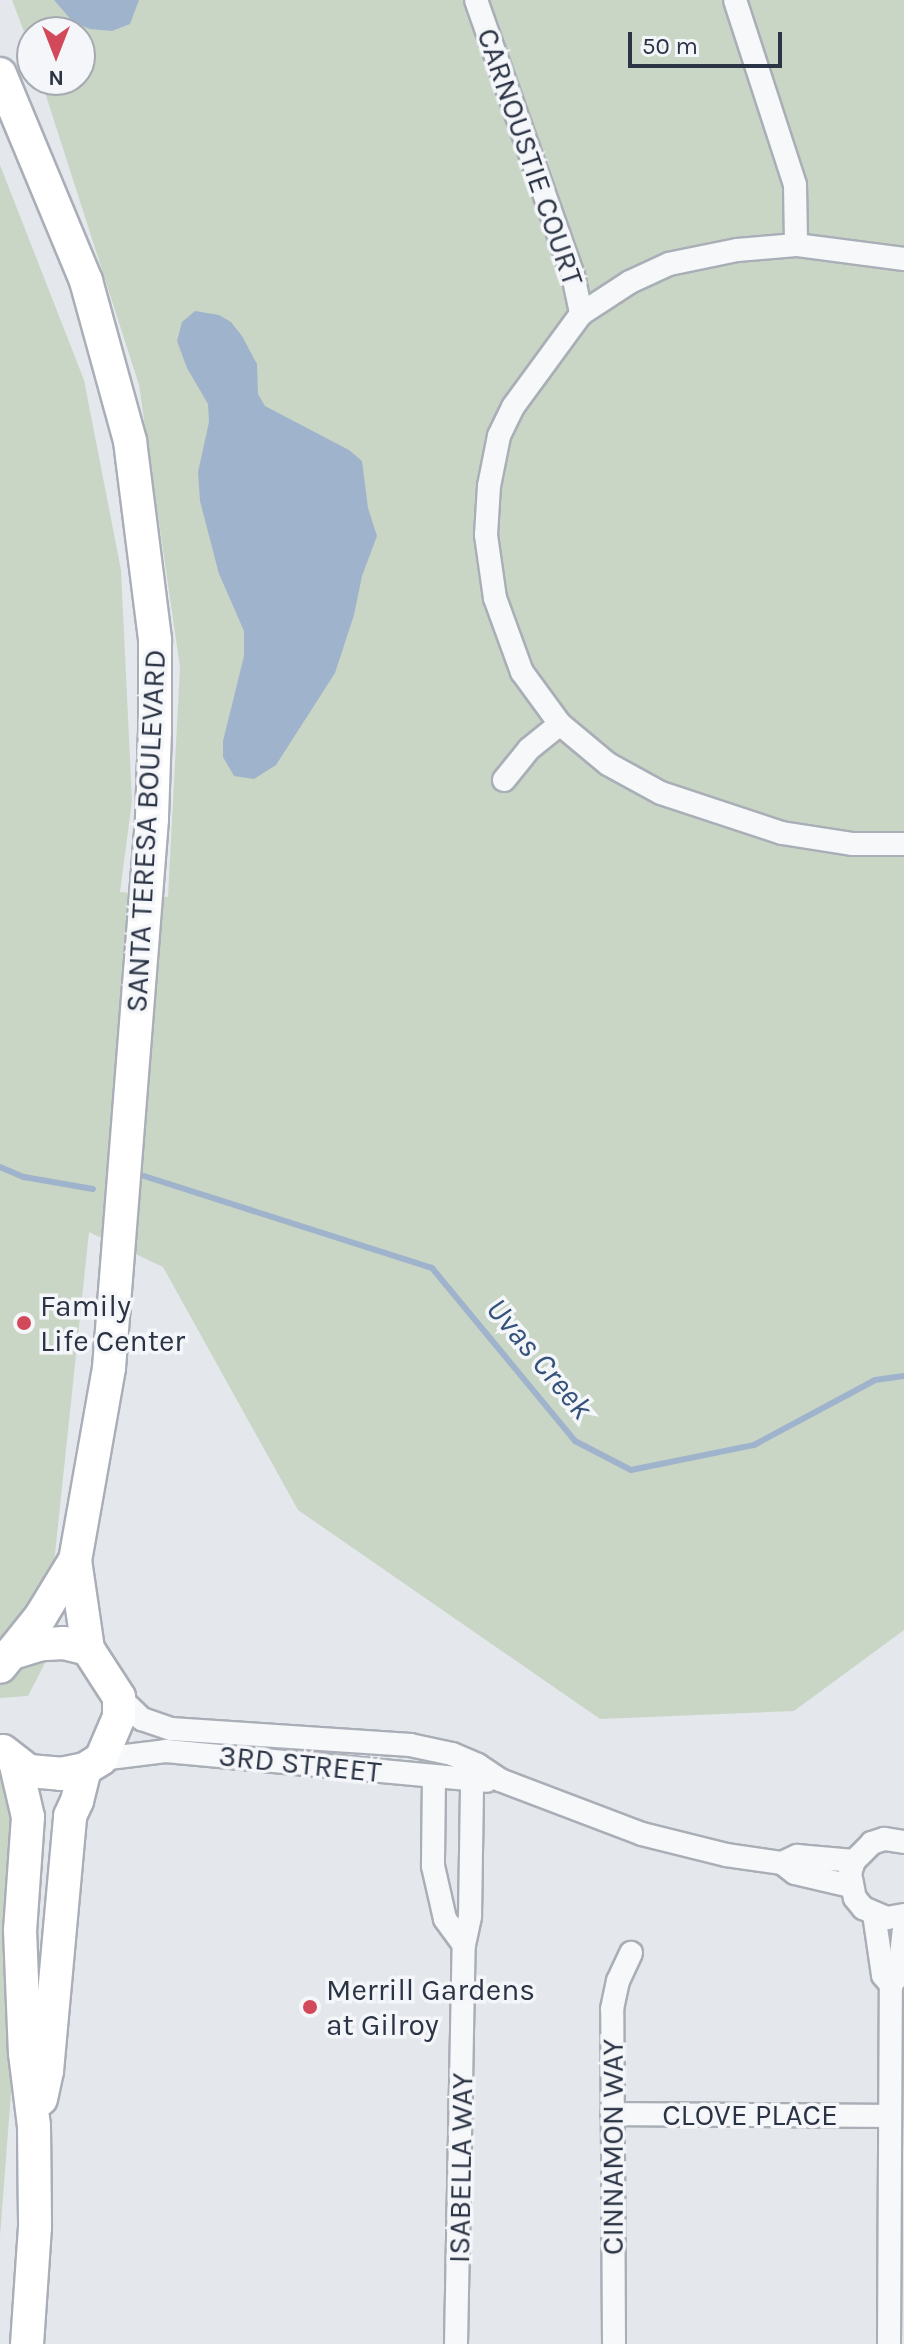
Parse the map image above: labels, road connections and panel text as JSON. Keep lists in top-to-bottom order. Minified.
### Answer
{"streets":{"main road":["SANTA TERESA BOULEVARD"],"street":["CARNOUSTIE COURT","3RD STREET","CLOVE PLACE","CINNAMON WAY","ISABELLA WAY"]},"crossings":[["3RD STREET","ISABELLA WAY"],["CLOVE PLACE","CINNAMON WAY"]],"water":["Uvas Creek"],"places":["Family Life Center","Merrill Gardens at Gilroy"],"scale_bar":"50 m","north":"bottom"}
